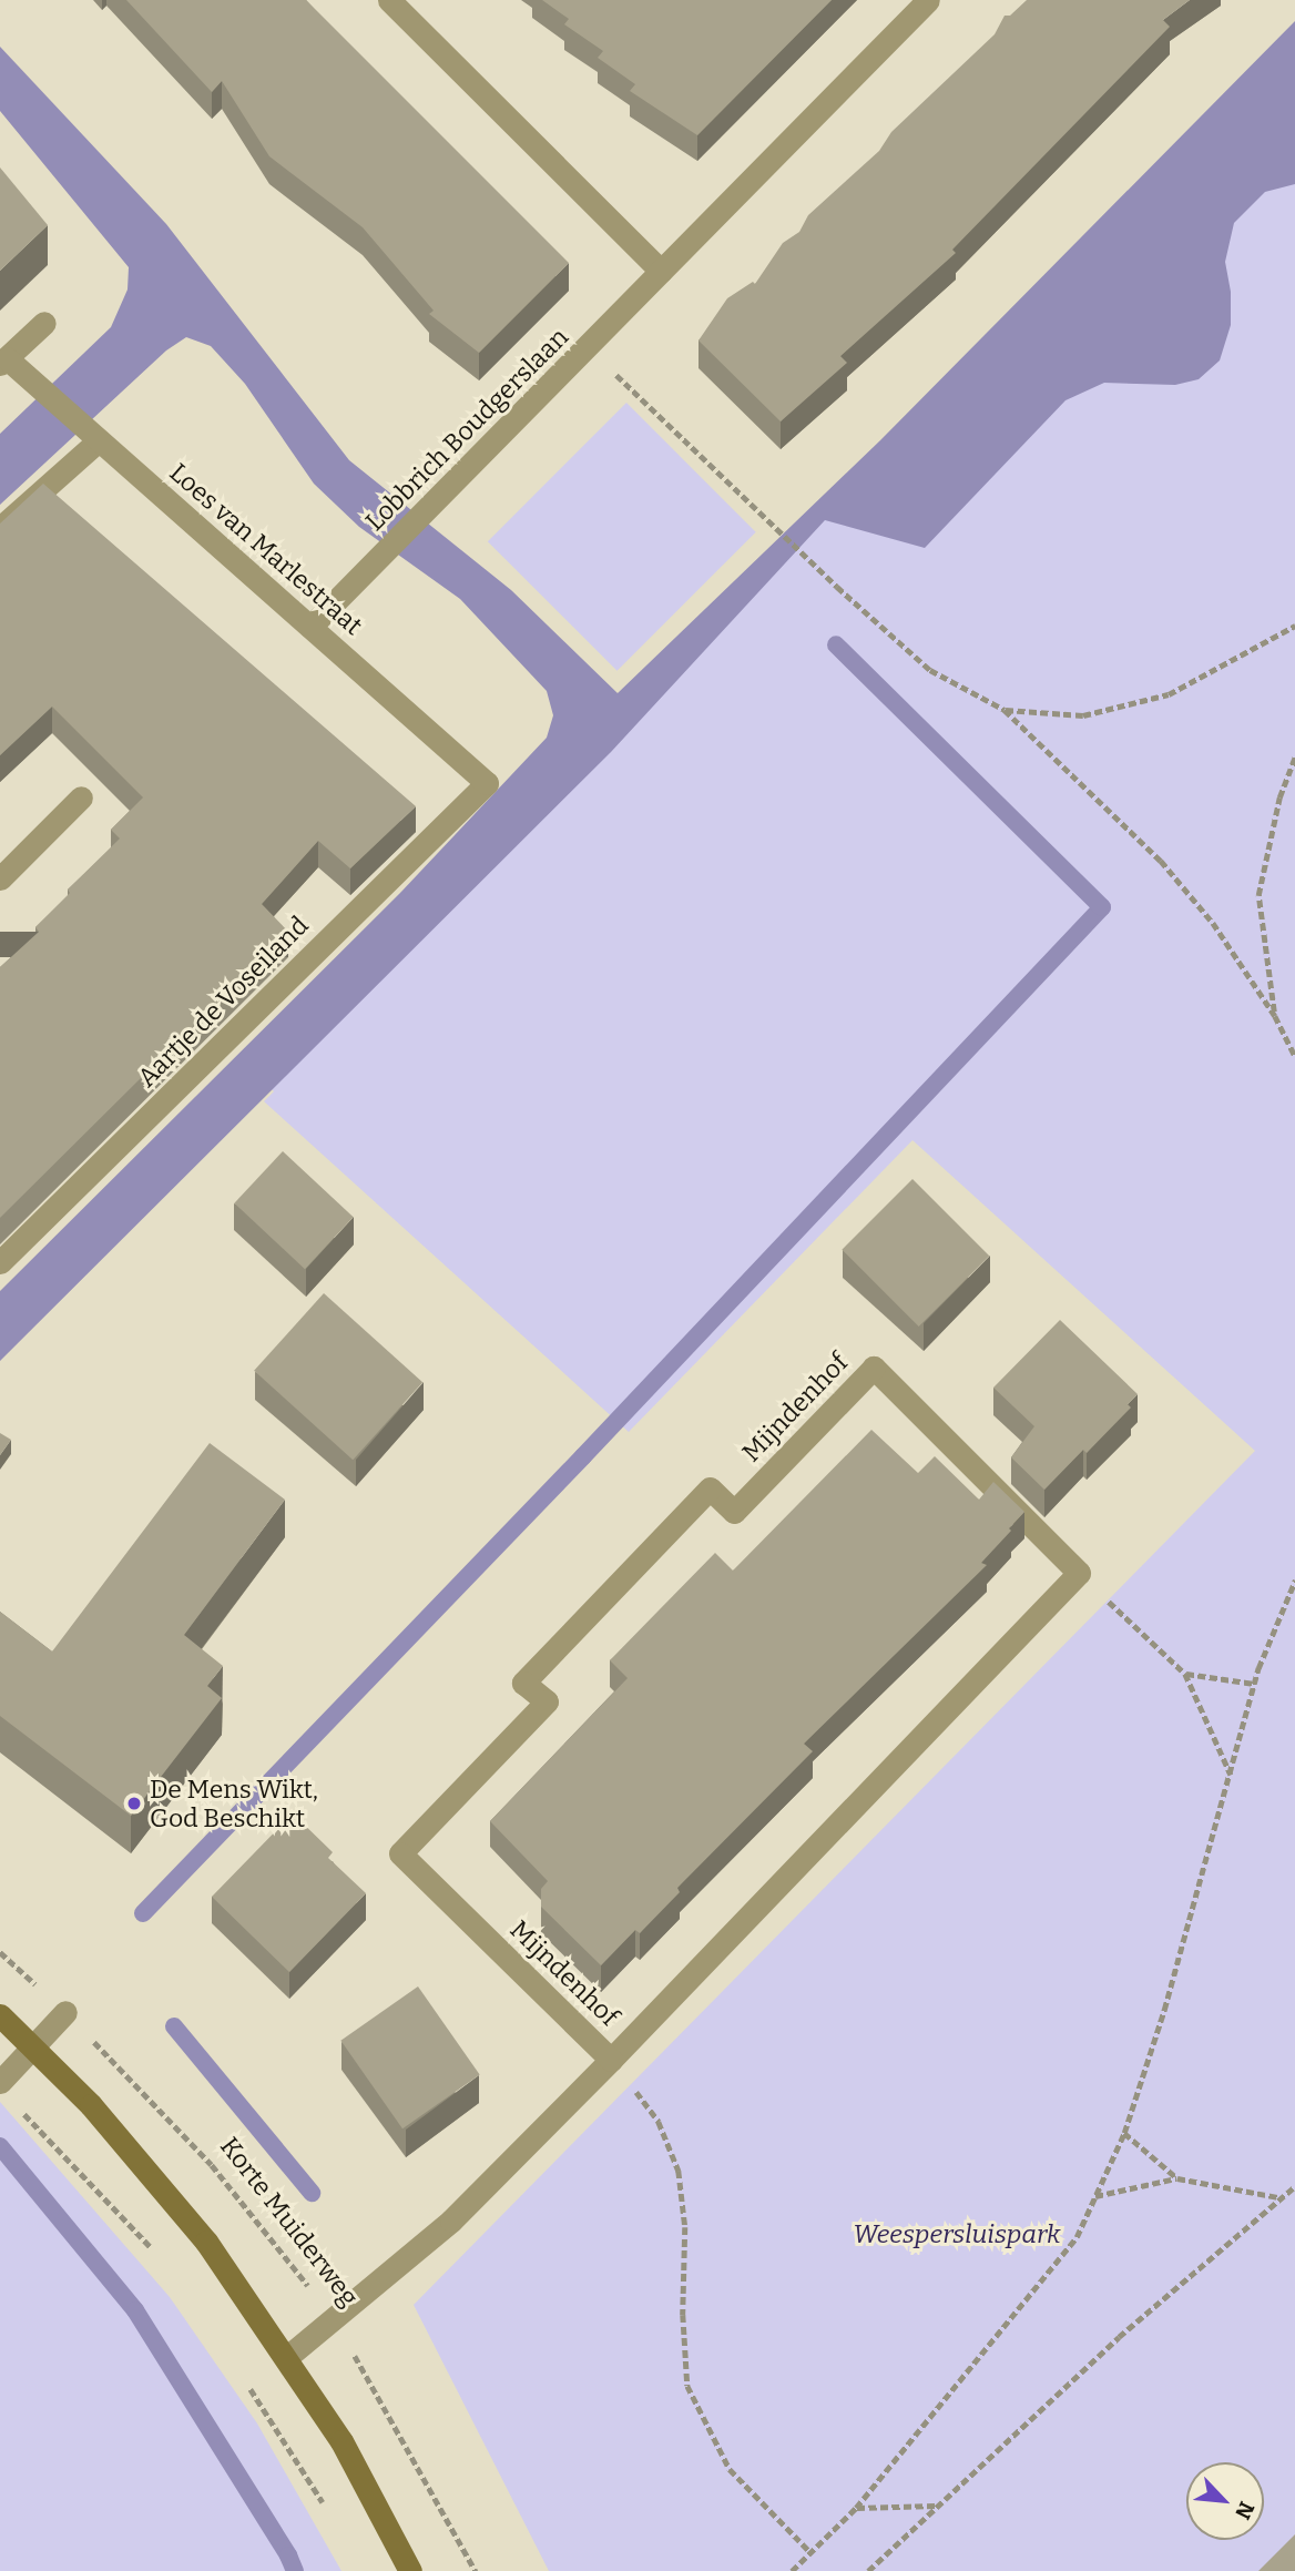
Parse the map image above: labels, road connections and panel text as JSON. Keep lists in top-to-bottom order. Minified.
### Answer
{"streets":{"street":["Lobbrich Boudgerslaan","Loes van Marlestraat","Aartje de Voseiland","Mijndenhof"],"path":["Korte Muiderweg"]},"crossings":[["Lobbrich Boudgerslaan","Loes van Marlestraat"],["Loes van Marlestraat","Aartje de Voseiland"],["Mijndenhof","Korte Muiderweg"]],"parks":["Weespersluispark"],"places":["De Mens Wikt, God Beschikt"],"north":"bottom right"}
